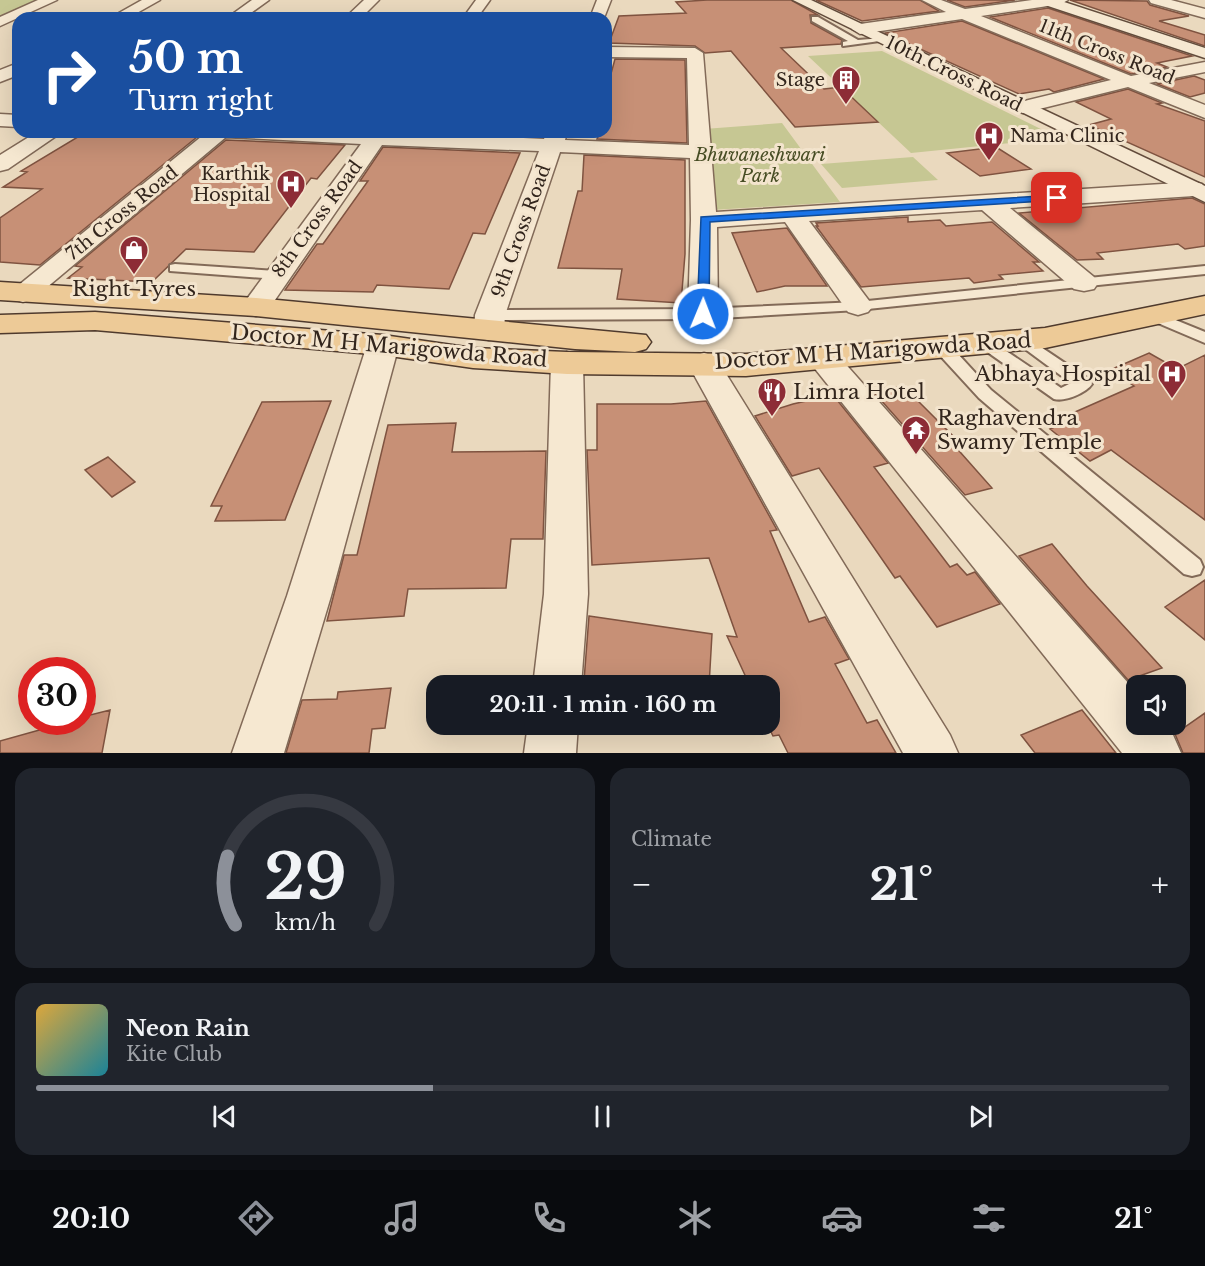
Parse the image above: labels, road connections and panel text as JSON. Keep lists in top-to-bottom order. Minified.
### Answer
{"streets":{"main road":["Doctor M H Marigowda Road"],"street":["11th Cross Road","10th Cross Road","7th Cross Road","8th Cross Road","9th Cross Road"]},"crossings":[["7th Cross Road","Doctor M H Marigowda Road"],["8th Cross Road","Doctor M H Marigowda Road"],["9th Cross Road","Doctor M H Marigowda Road"]],"parks":["Bhuvaneshwari Park"],"places":{"building":["Stage"],"hospital":["Nama Clinic","Karthik Hospital","Abhaya Hospital"],"shop":["Right Tyres"],"restaurant":["Limra Hotel"],"temple":["Raghavendra Swamy Temple"]},"page":{"turn":["50 m","Turn right"],"limit":"30","trip":"20:11 · 1 min · 160 m","tile":"Climate","heat":["−","21°","+"],"song":["Neon Rain","Kite Club"],"tabs":["20:10","21°"],"gauge":["29","km/h"]}}
